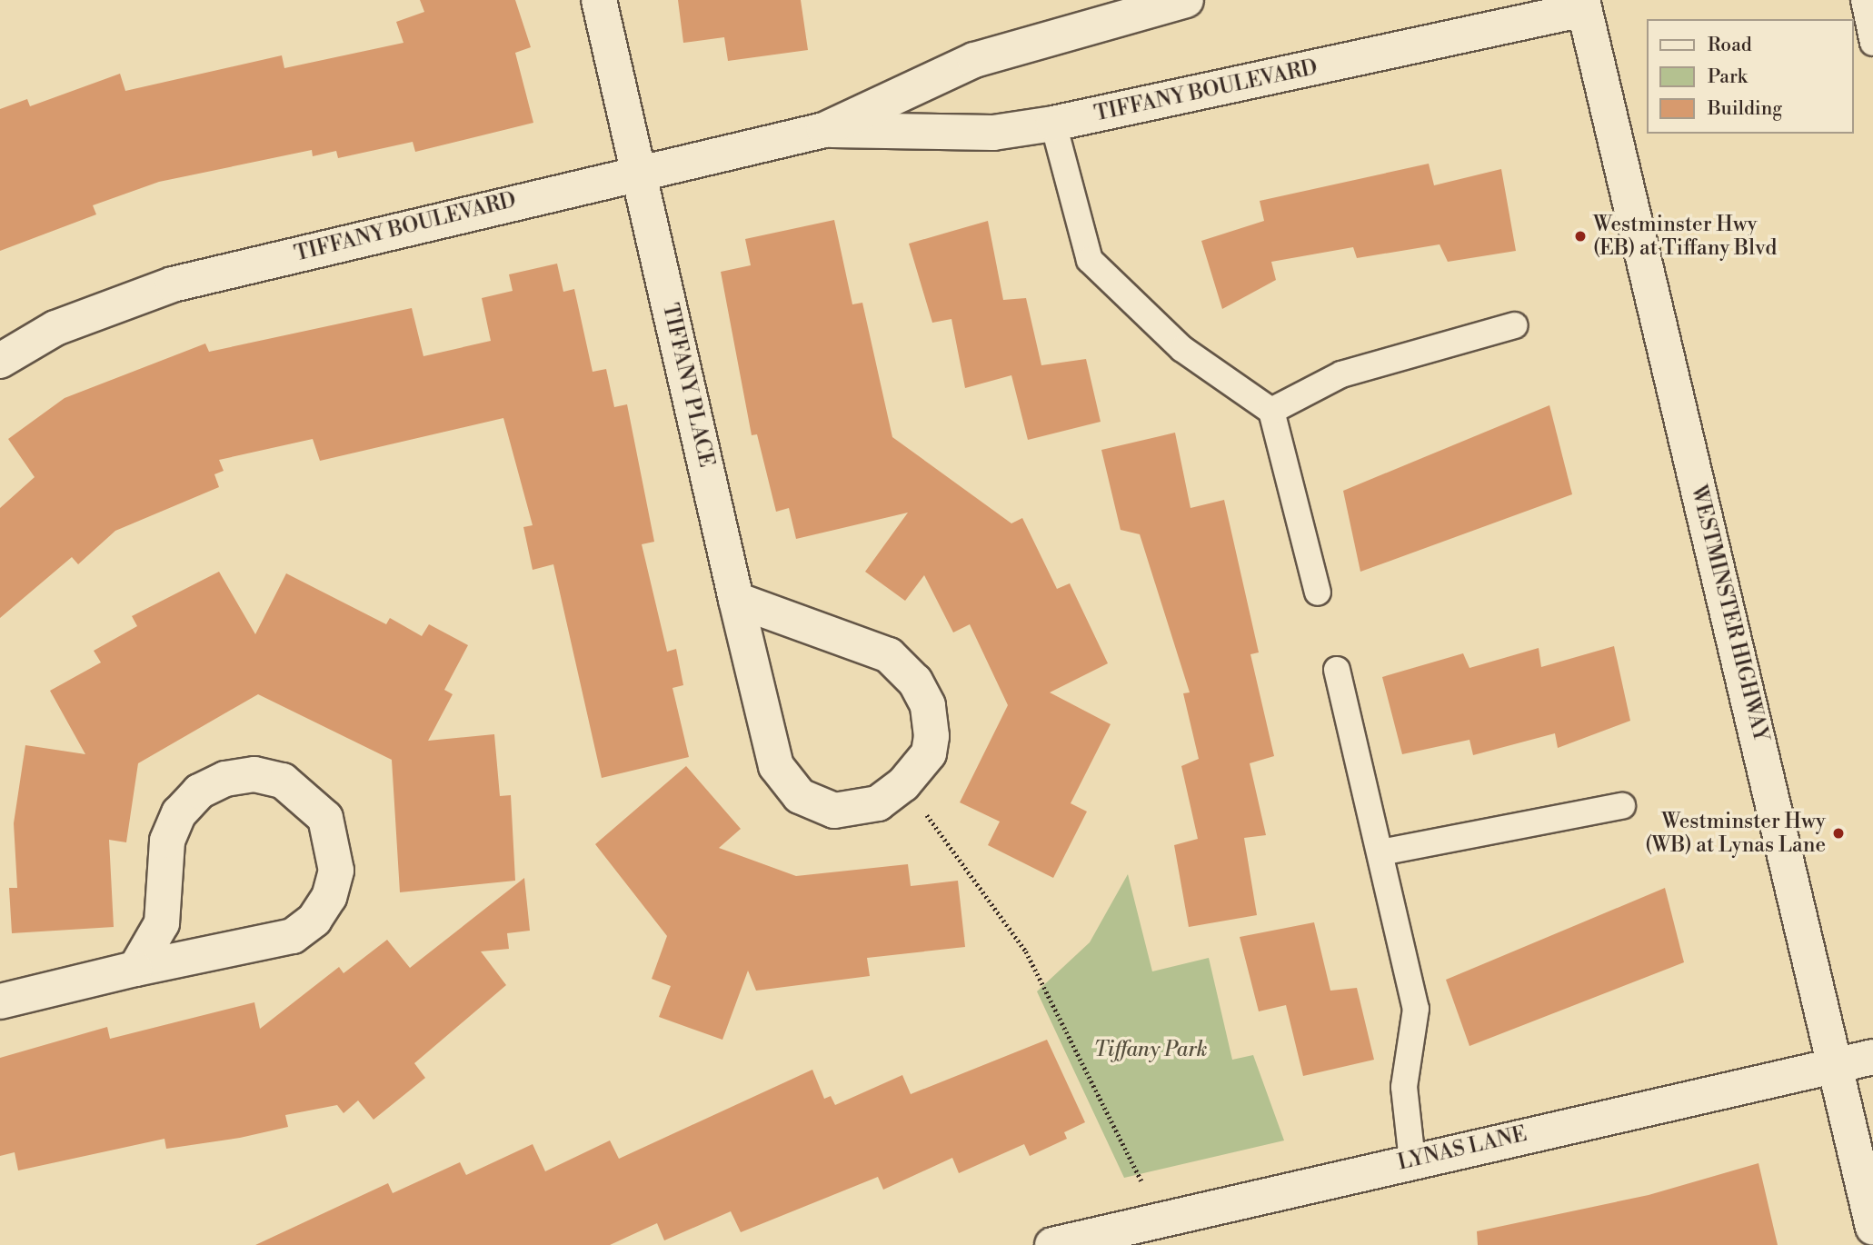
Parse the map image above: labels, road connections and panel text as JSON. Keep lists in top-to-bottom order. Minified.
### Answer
{"streets":{"street":["TIFFANY BOULEVARD","TIFFANY PLACE","WESTMINSTER HIGHWAY","LYNAS LANE"]},"crossings":[["TIFFANY BOULEVARD","TIFFANY PLACE"],["TIFFANY BOULEVARD","WESTMINSTER HIGHWAY"],["WESTMINSTER HIGHWAY","LYNAS LANE"]],"parks":["Tiffany Park"],"places":["Westminster Hwy (EB) at Tiffany Blvd","Westminster Hwy (WB) at Lynas Lane"],"legend":["Road","Park","Building"]}
